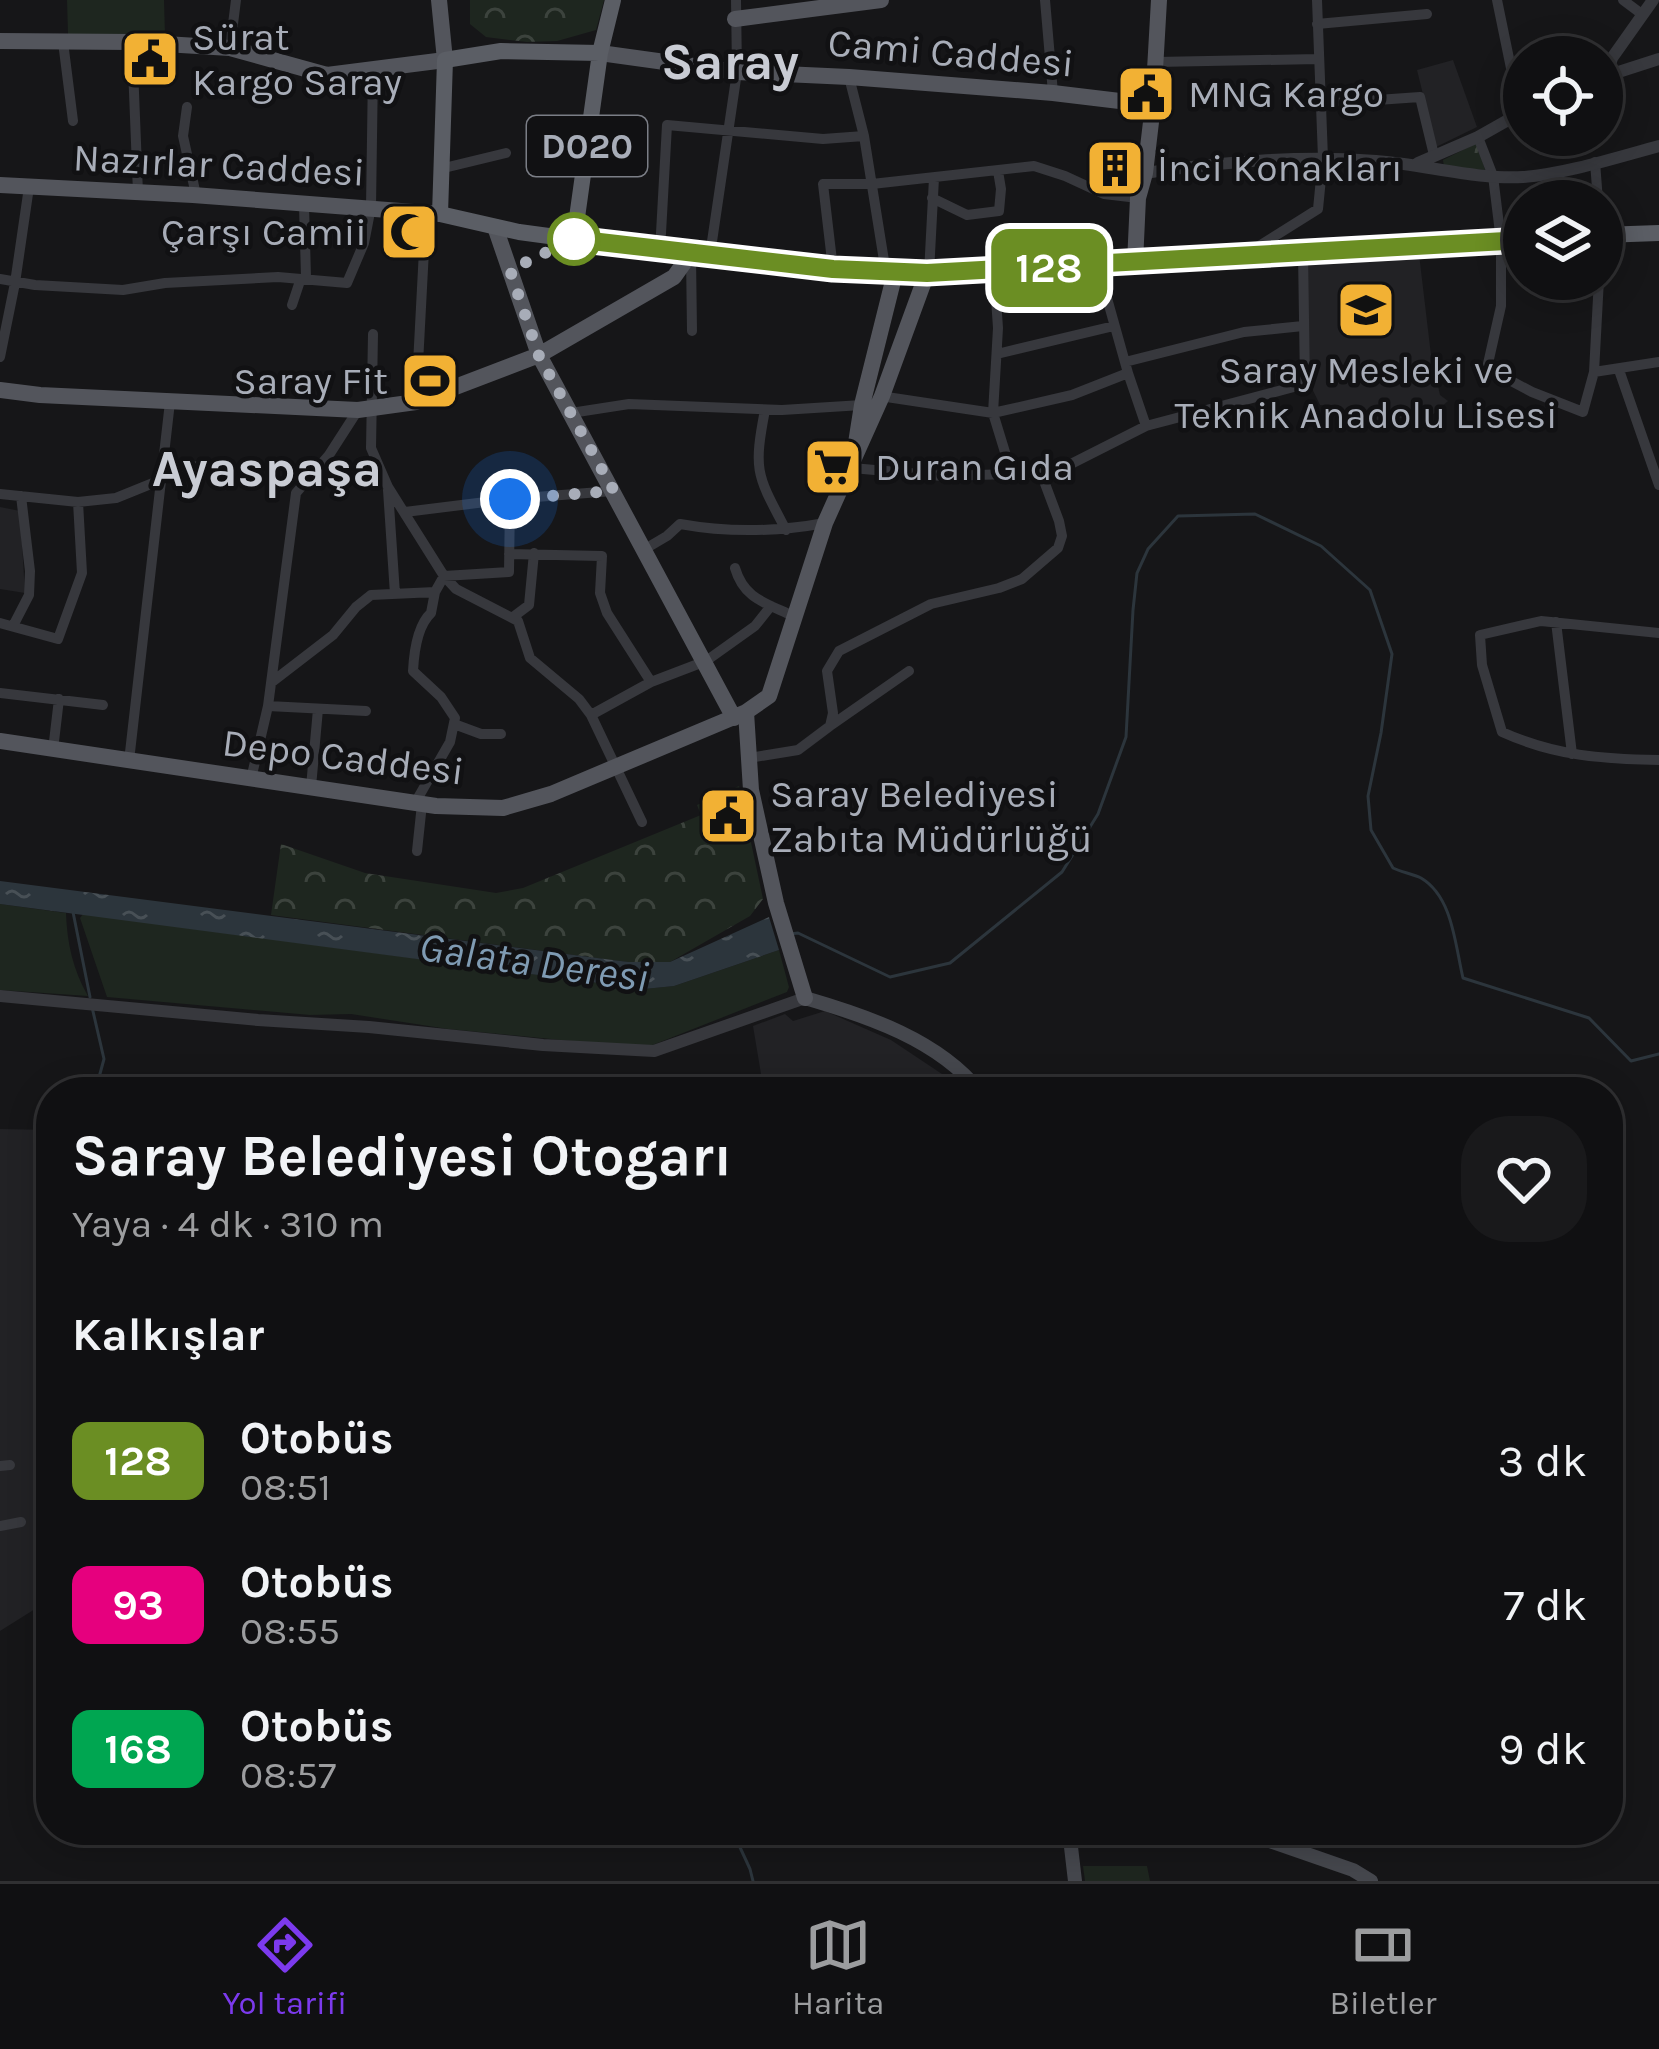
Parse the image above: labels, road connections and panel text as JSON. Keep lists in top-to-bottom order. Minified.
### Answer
{"streets":{"highway":["D020","Nazırlar Caddesi"],"main road":["Cami Caddesi","Depo Caddesi"]},"crossings":[["Cami Caddesi","D020"],["D020","Nazırlar Caddesi"]],"districts":["Saray","Ayaspaşa"],"water":["Galata Deresi"],"places":{"public building":["Sürat Kargo Saray","MNG Kargo","Saray Belediyesi Zabıta Müdürlüğü"],"building":["İnci Konakları"],"mosque":["Çarşı Camii"],"school or university":["Saray Mesleki ve Teknik Anadolu Lisesi"],"sports":["Saray Fit"],"supermarket":["Duran Gıda"]},"lines":["bus line 128"],"page":{"on_map":"128","heading":[["Saray Belediyesi Otogarı","Yaya · 4 dk · 310 m"],"Kalkışlar"],"list":[{"mark":"128","name":"Otobüs","note":"08:51","value":"3 dk"},{"mark":"93","name":"Otobüs","note":"08:55","value":"7 dk"},{"mark":"168","name":"Otobüs","note":"08:57","value":"9 dk"}],"tabs":["Yol tarifi","Harita","Biletler"]}}
